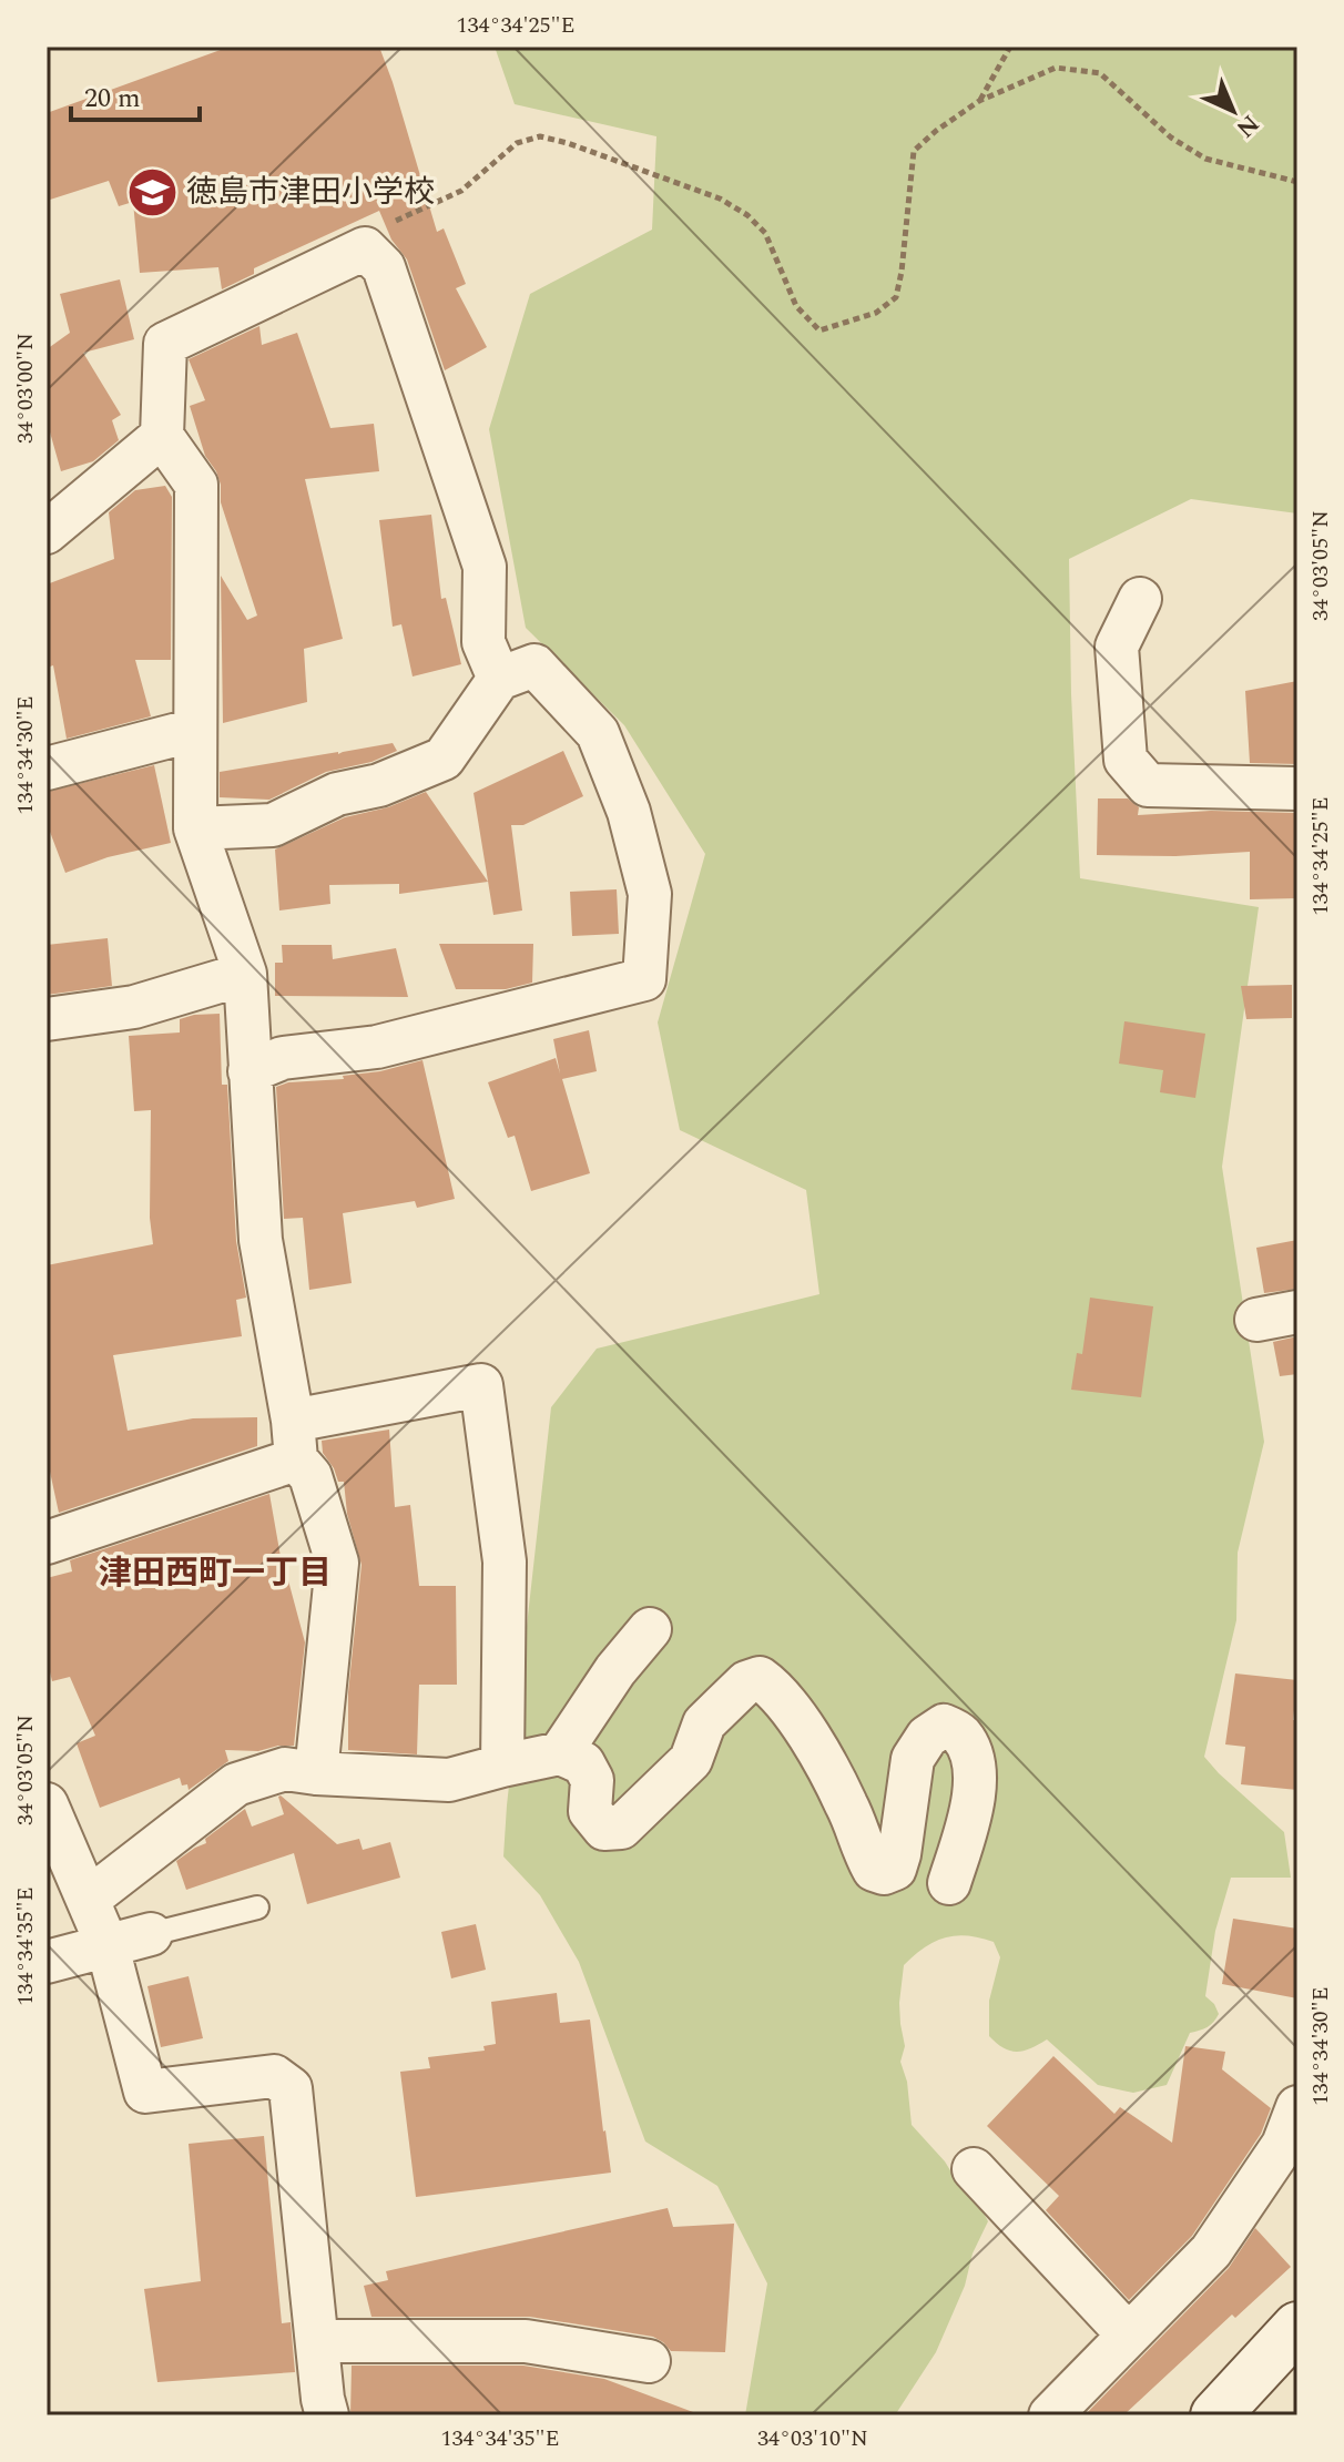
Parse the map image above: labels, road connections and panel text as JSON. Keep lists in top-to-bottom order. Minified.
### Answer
{"districts":["津田西町一丁目"],"places":{"school or university":["徳島市津田小学校"]},"scale_bar":"20 m","north":"bottom right","coordinates":["134°34'25\"E","34°03'00\"N","34°03'05\"N","134°34'30\"E","134°34'35\"E","34°03'10\"N"]}
